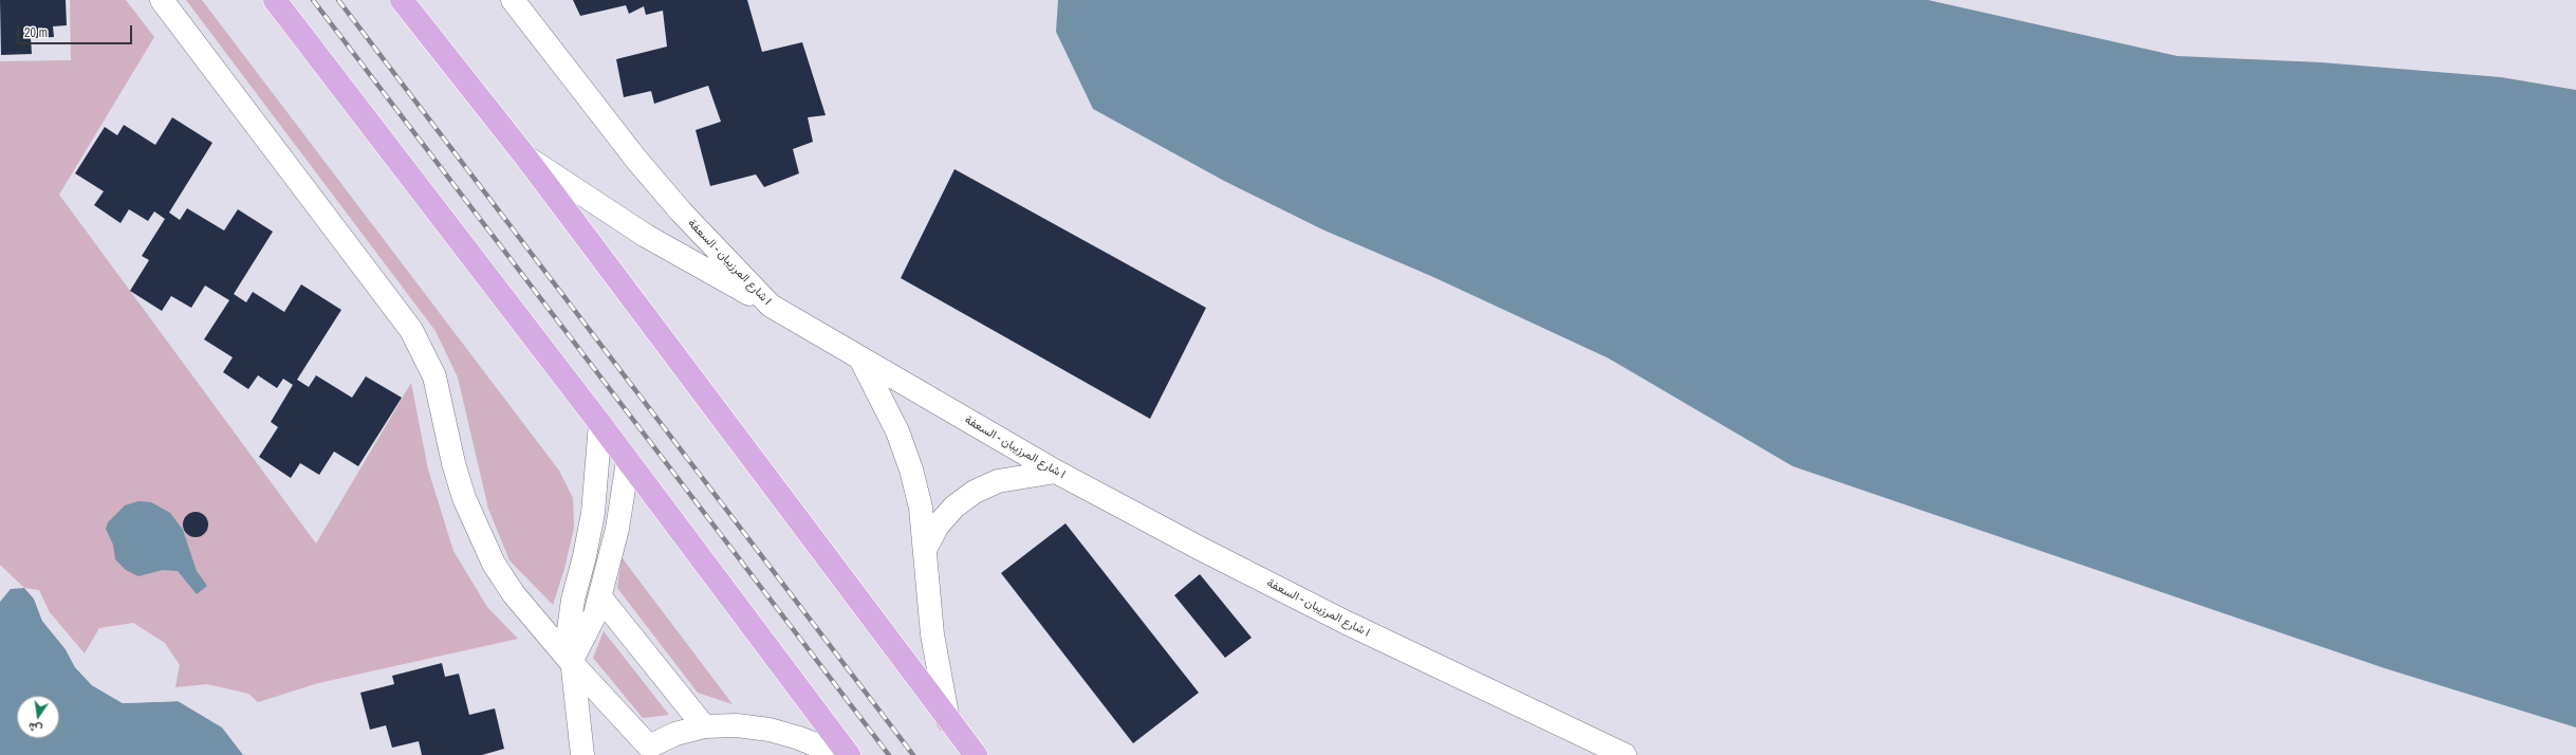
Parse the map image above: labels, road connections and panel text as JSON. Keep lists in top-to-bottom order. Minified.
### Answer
{"streets":{"street":["شارع المرزيبان - السعفة I"]},"scale_bar":"20 m","north":"bottom"}
